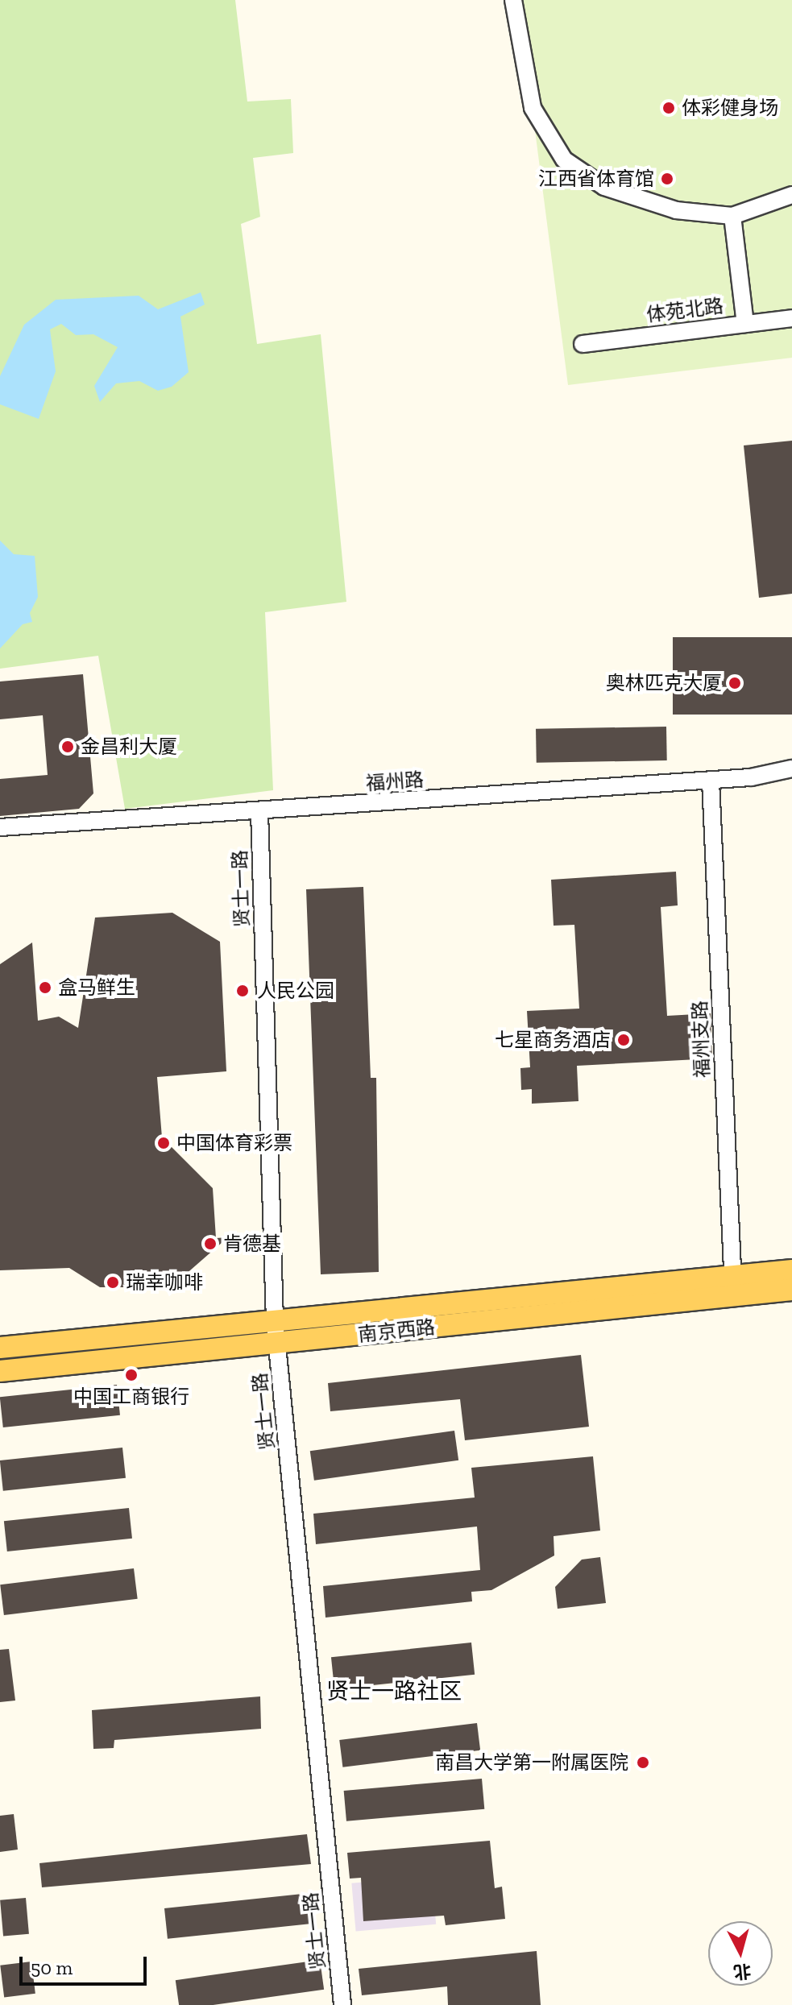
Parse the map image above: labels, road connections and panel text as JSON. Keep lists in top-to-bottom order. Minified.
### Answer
{"streets":{"main road":["南京西路"],"street":["体苑北路","福州路","贤士一路","福州支路"]},"crossings":[["福州路","贤士一路"],["福州路","福州支路"],["贤士一路","南京西路"],["福州支路","南京西路"]],"districts":["贤士一路社区"],"places":["体彩健身场","江西省体育馆","奥林匹克大厦","金昌利大厦","盒马鲜生","人民公园","七星商务酒店","中国体育彩票","肯德基","瑞幸咖啡","中国工商银行","南昌大学第一附属医院"],"scale_bar":"50 m","north":"bottom"}
